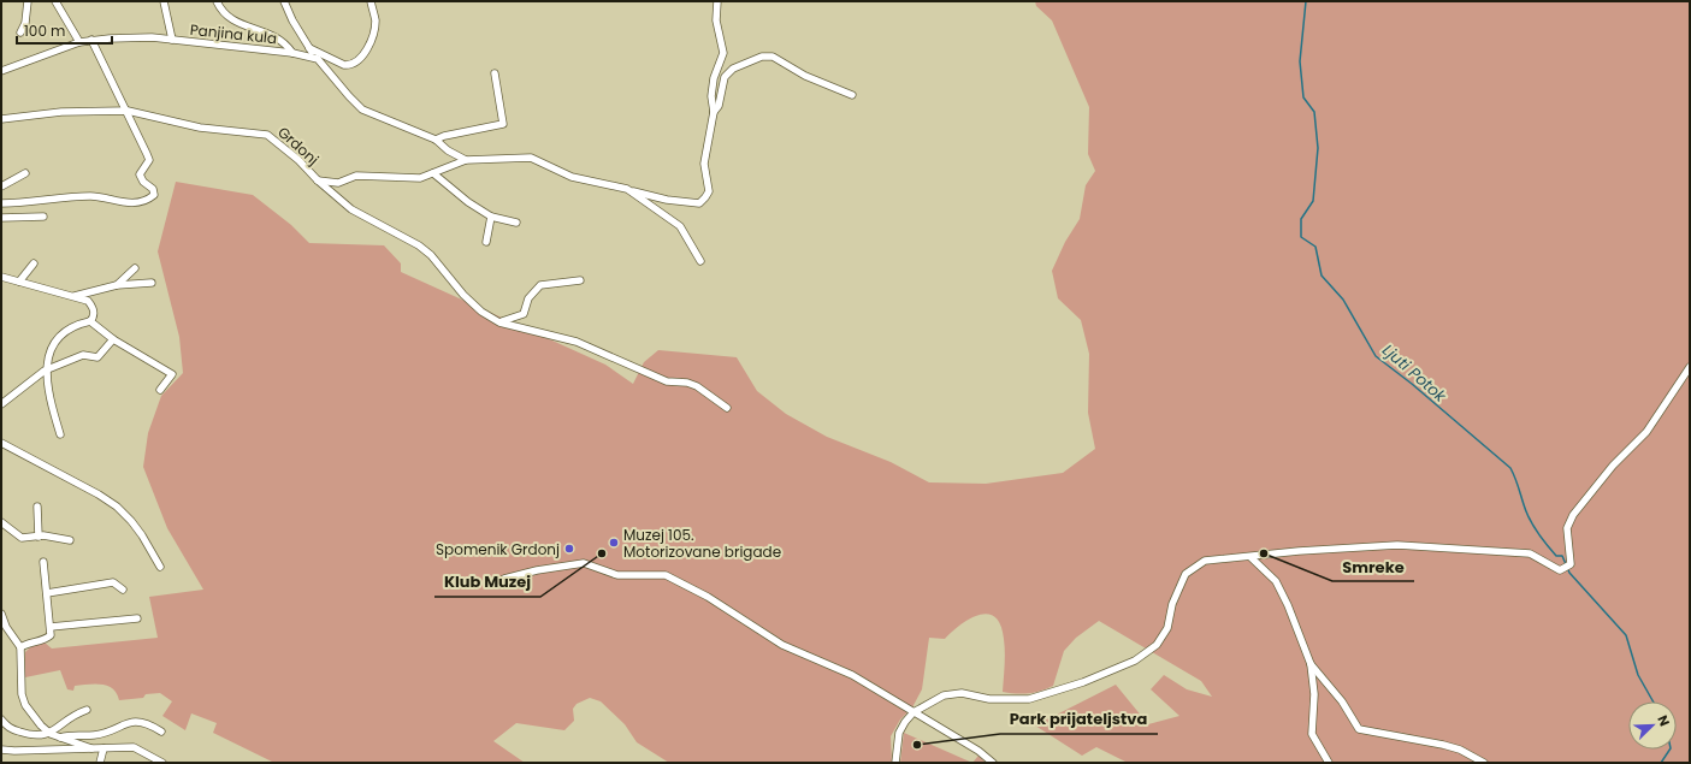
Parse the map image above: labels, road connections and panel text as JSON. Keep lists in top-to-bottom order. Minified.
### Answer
{"streets":{"street":["Panjina kula","Grdonj"]},"water":["Ljuti Potok"],"places":["Muzej 105. Motorizovane brigade","Spomenik Grdonj","Klub Muzej","Smreke","Park prijateljstva"],"scale_bar":"100 m","north":"top right"}
